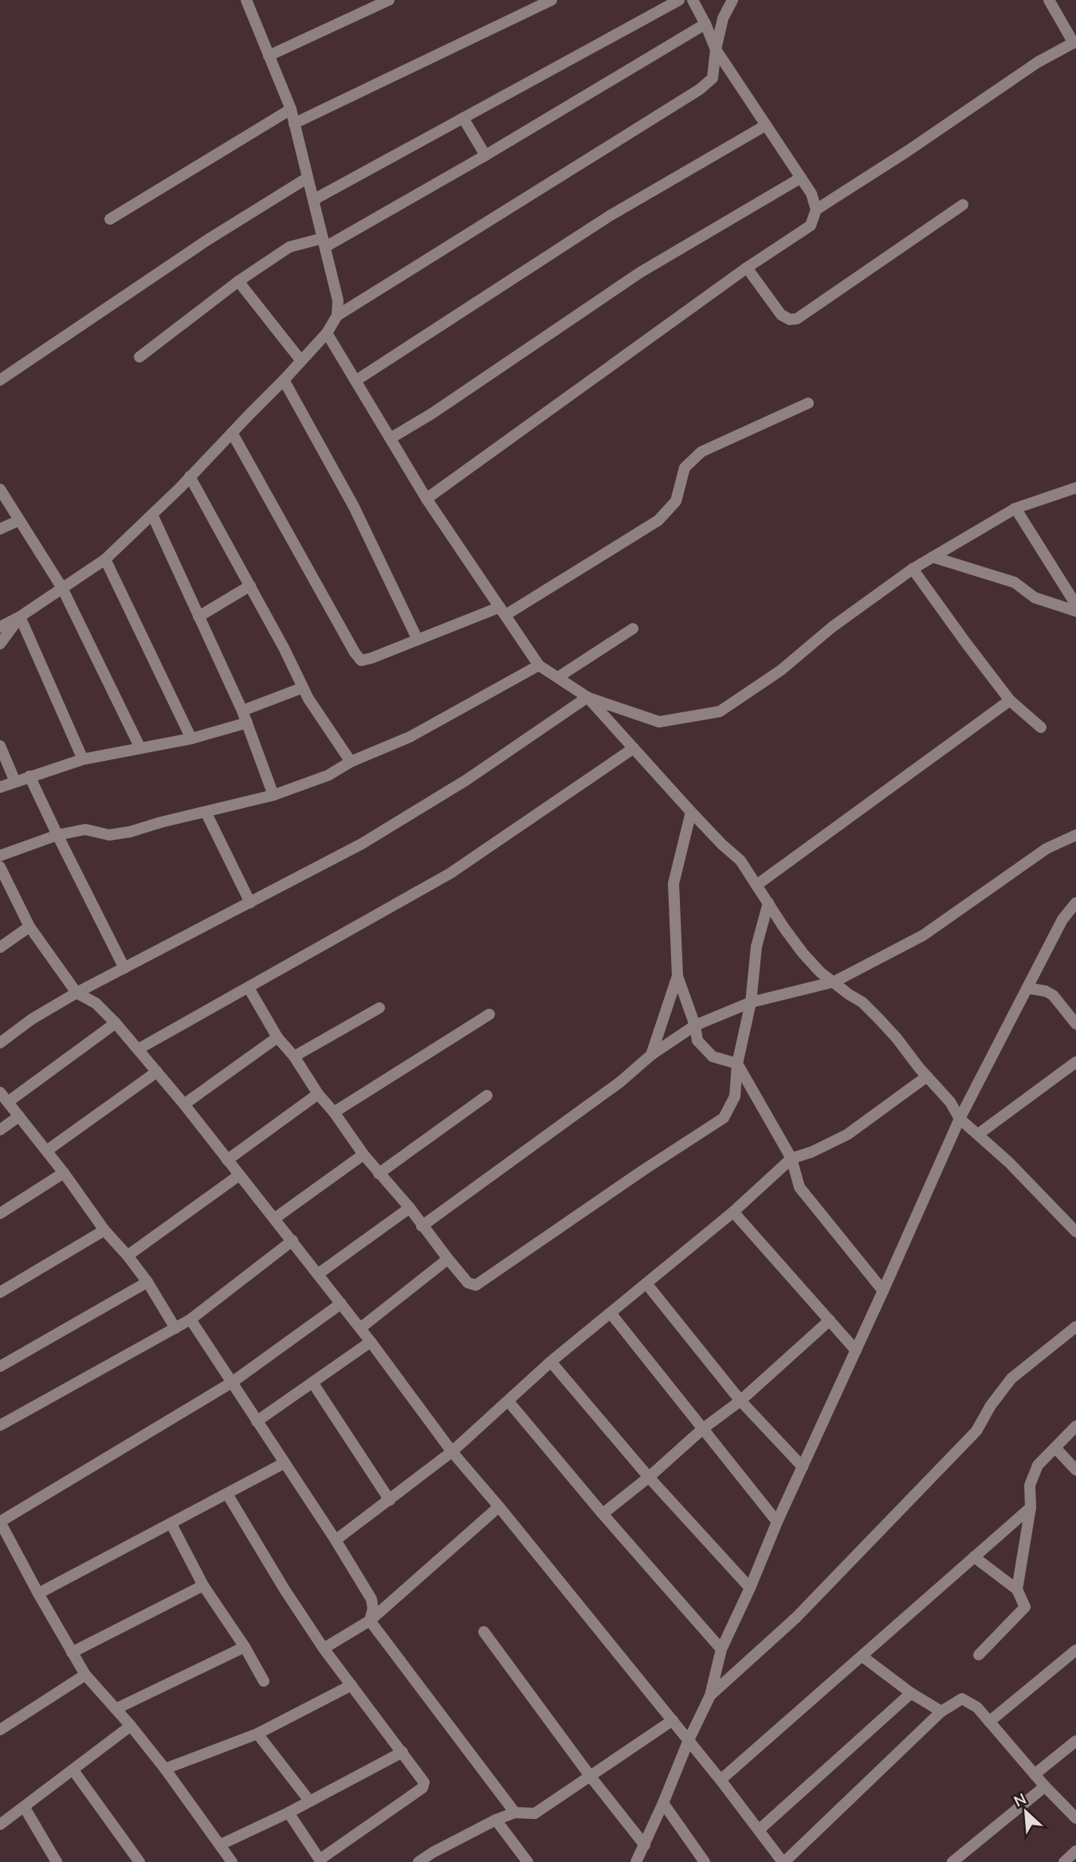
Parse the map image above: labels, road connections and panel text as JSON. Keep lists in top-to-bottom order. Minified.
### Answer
{"north":"top left"}
